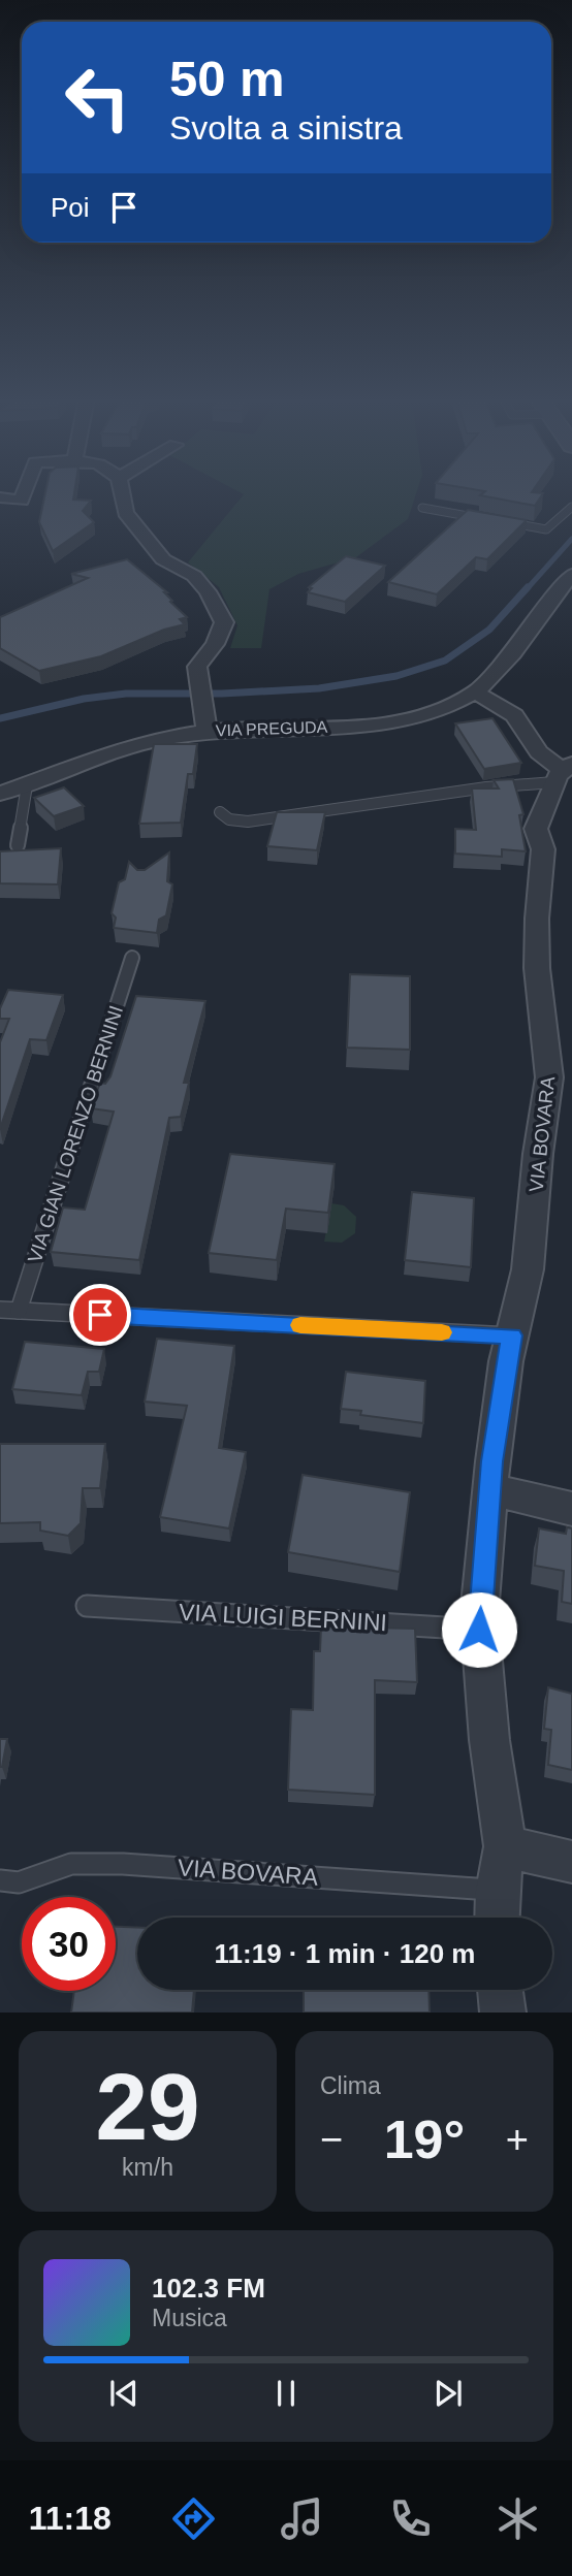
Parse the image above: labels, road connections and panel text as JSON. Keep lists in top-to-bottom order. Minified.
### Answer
{"streets":{"street":["VIA PREGUDA","VIA BOVARA"],"lane":["VIA GIAN LORENZO BERNINI","VIA LUIGI BERNINI"]},"crossings":[["VIA BOVARA","VIA LUIGI BERNINI"]],"page":{"turn":["50 m","Svolta a sinistra"],"then":"Poi","limit":"30","trip":"11:19 · 1 min · 120 m","tile":[["29","km/h"],"Clima"],"heat":["−","19°","+"],"song":["102.3 FM","Musica"],"tabs":"11:18"}}
